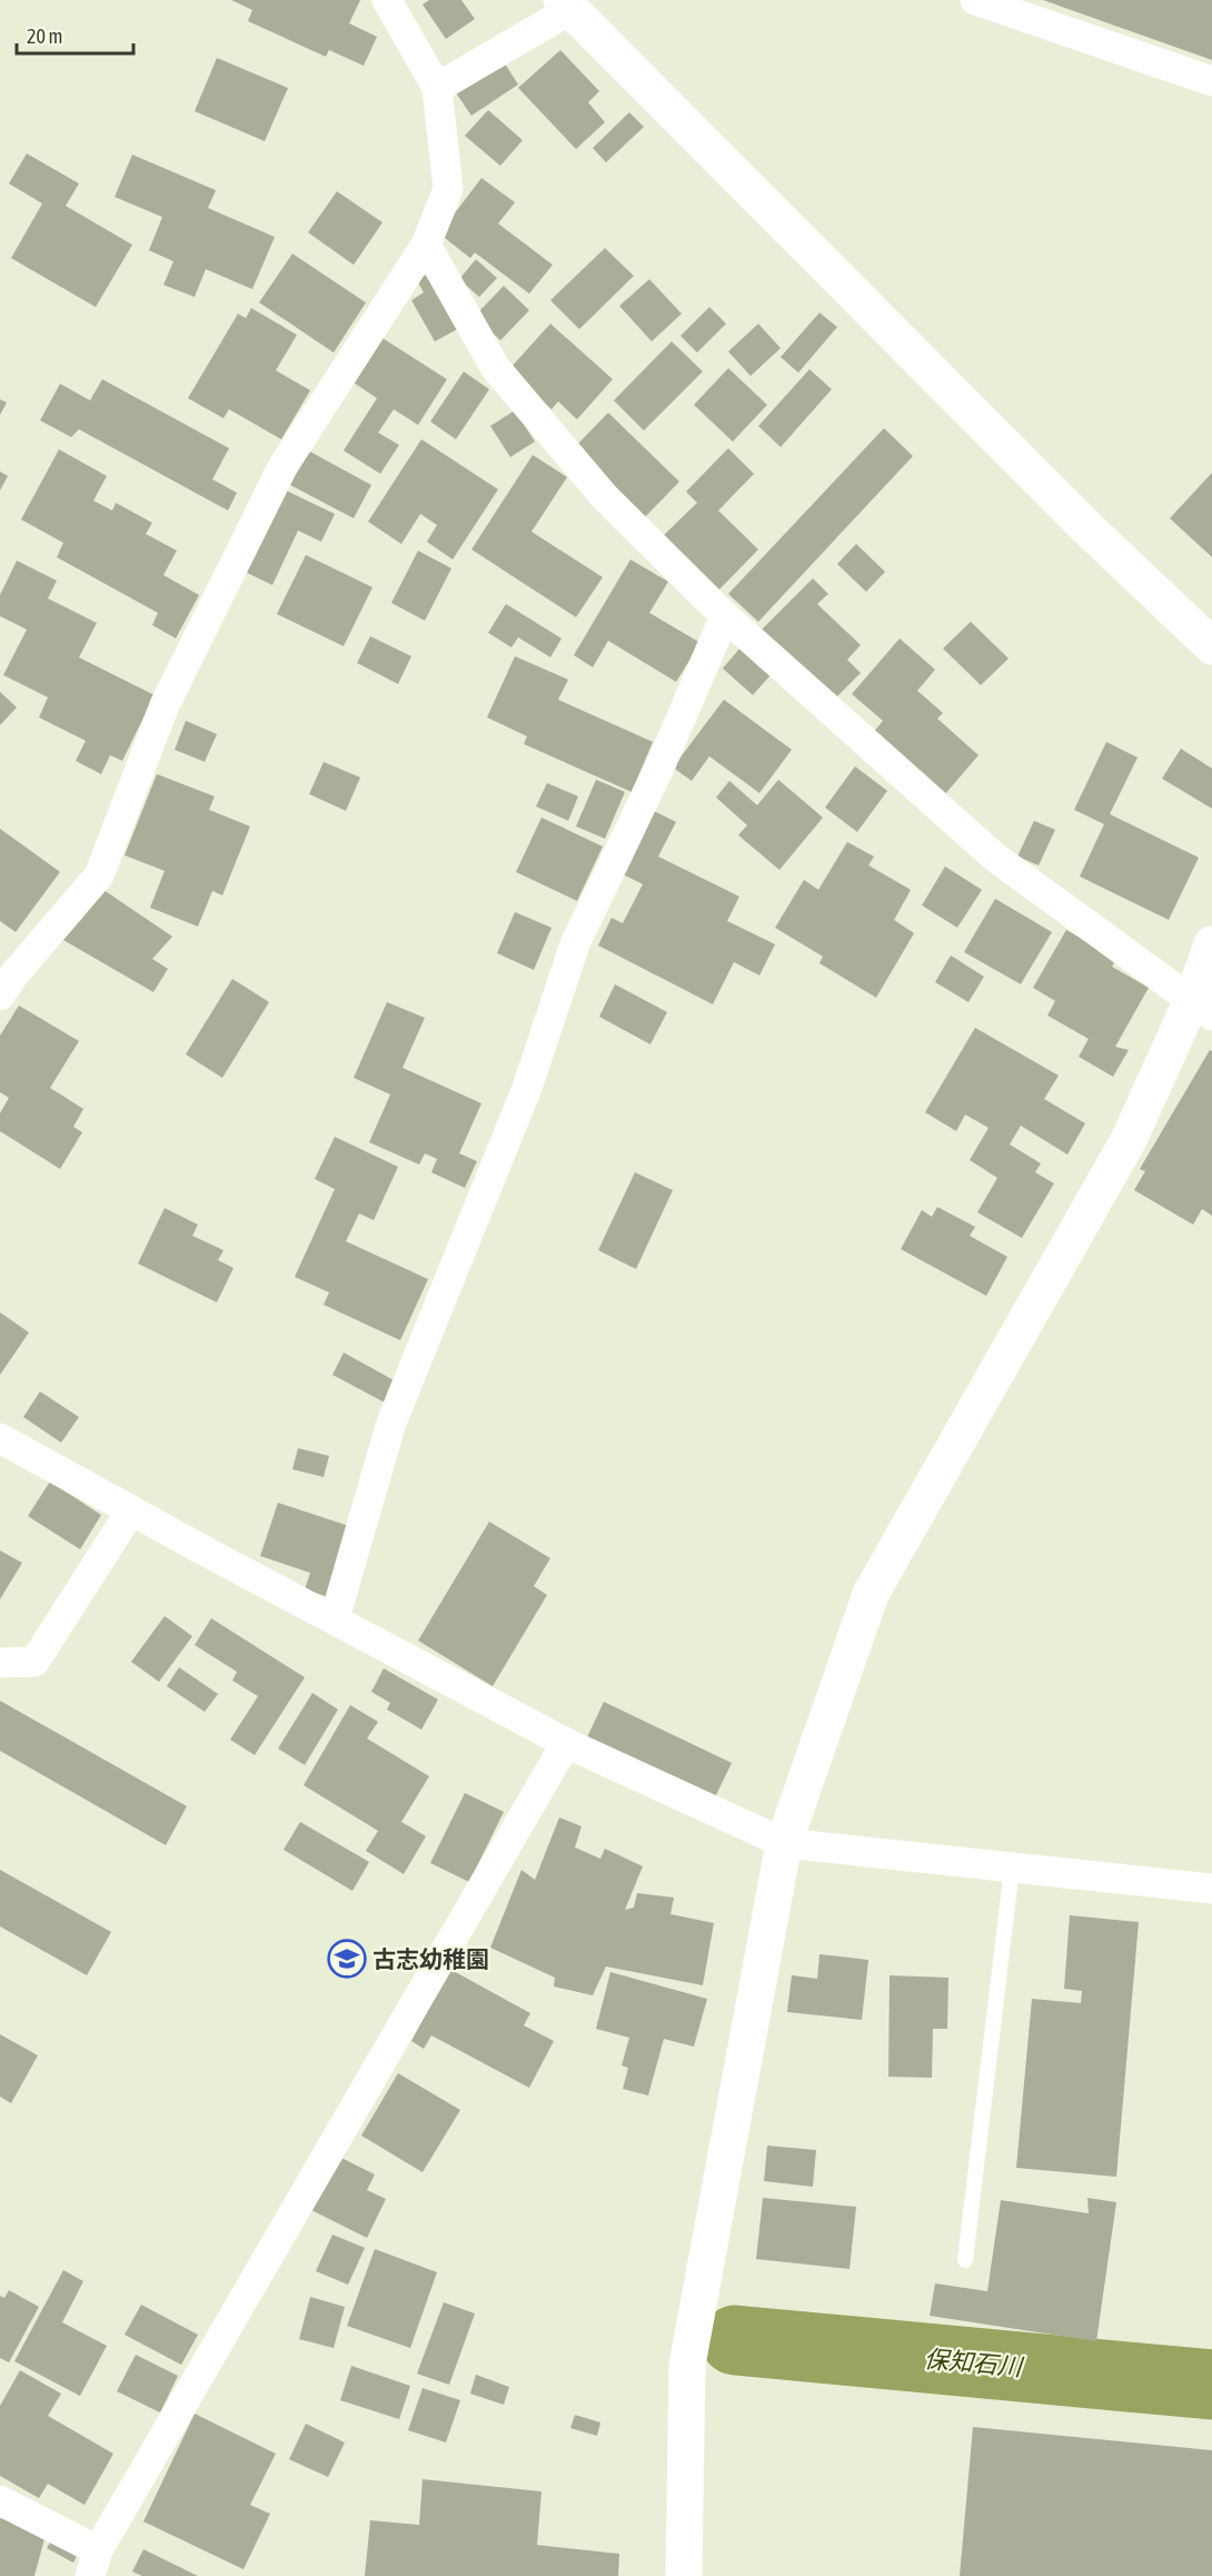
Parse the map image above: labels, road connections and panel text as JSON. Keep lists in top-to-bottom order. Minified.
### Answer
{"water":["保知石川"],"places":{"school or university":["古志幼稚園"]},"scale_bar":"20 m"}
